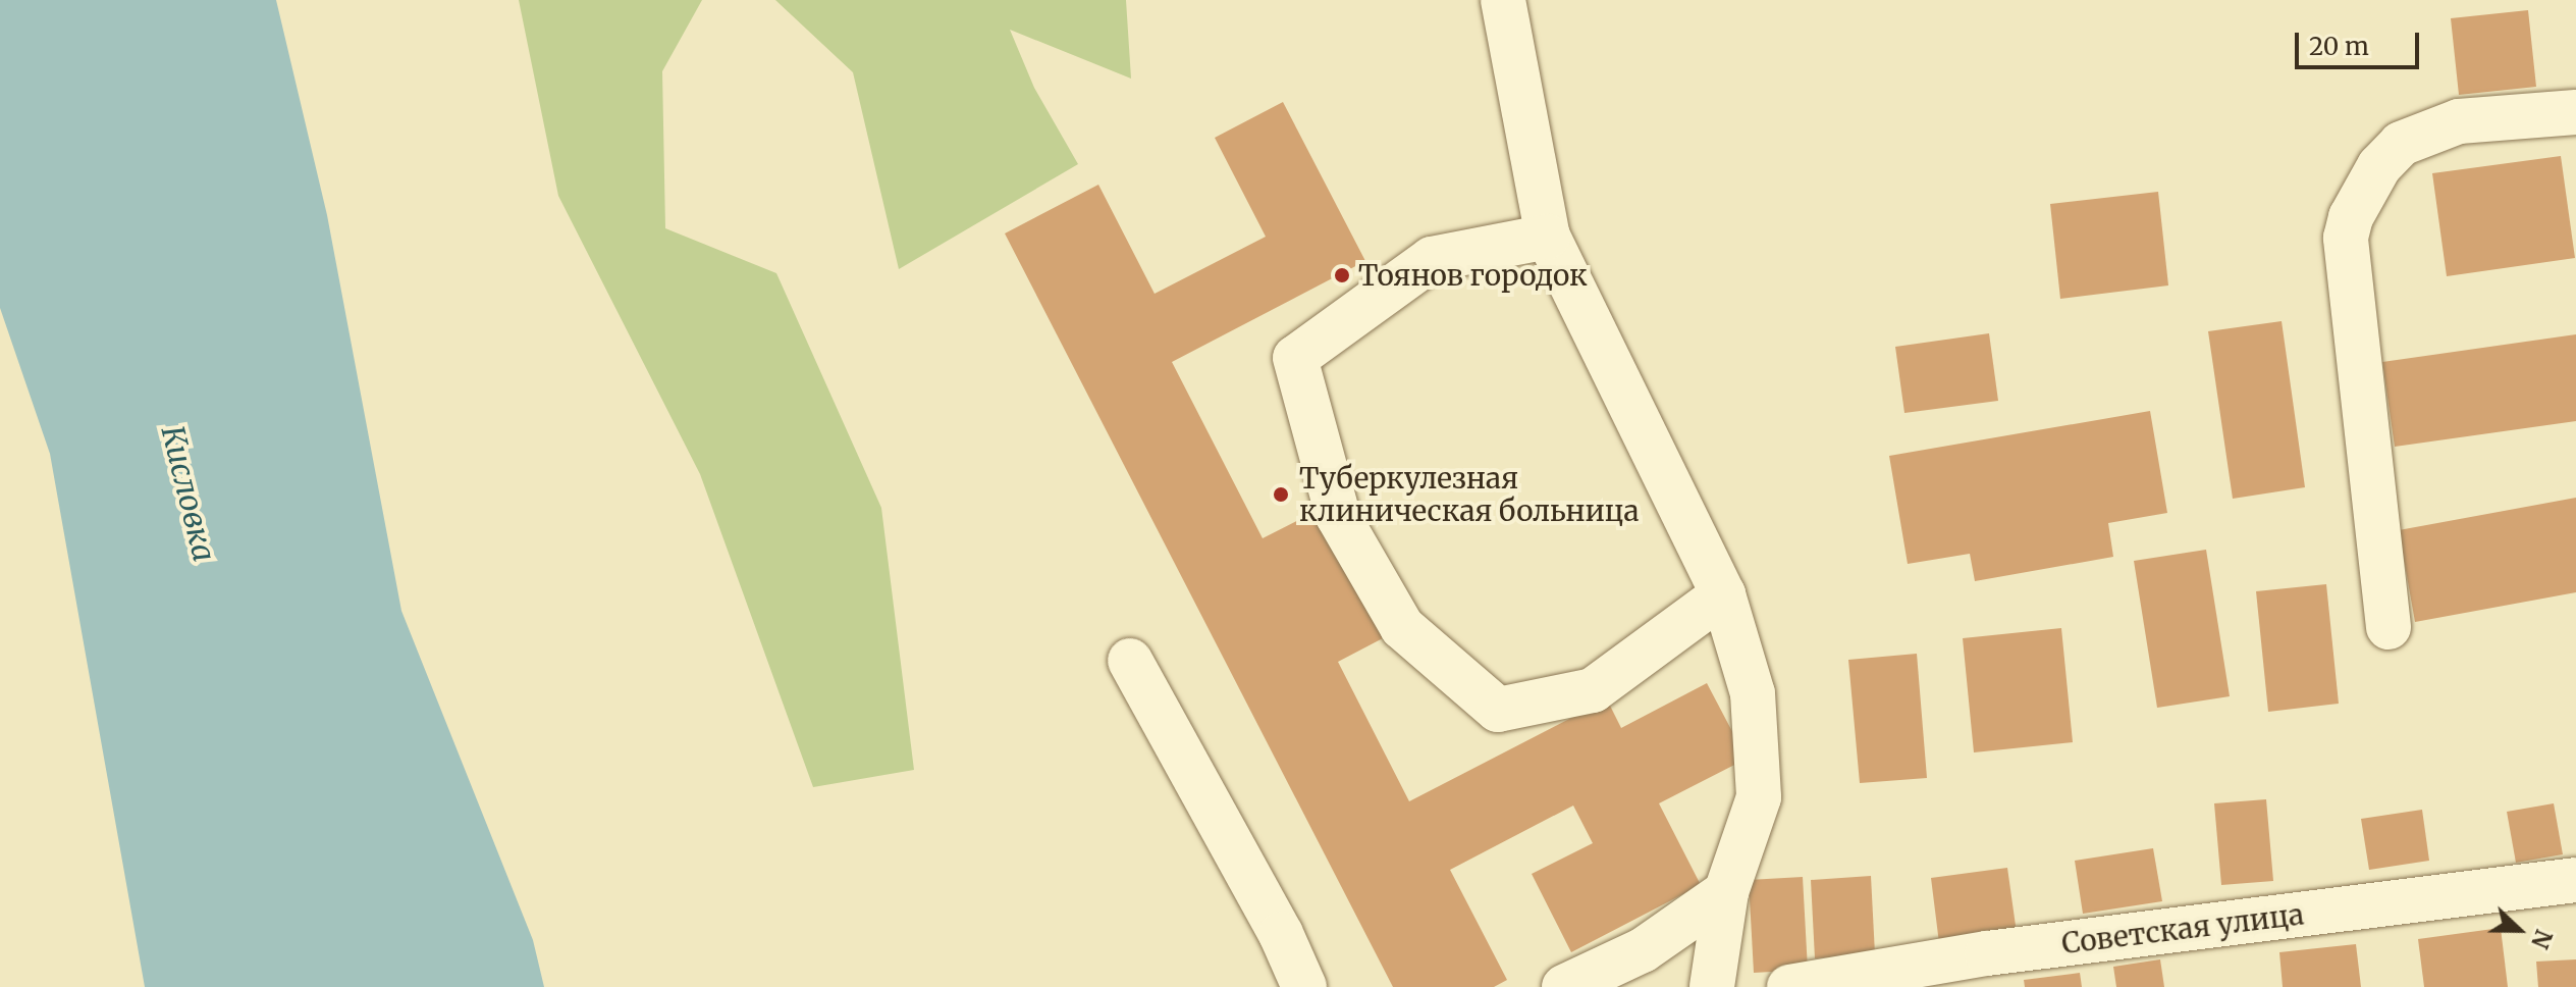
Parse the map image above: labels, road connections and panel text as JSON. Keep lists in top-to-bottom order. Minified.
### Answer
{"streets":{"street":["Советская улица"]},"water":["Кисловка"],"places":["Тоянов городок","Туберкулезная клиническая больница"],"scale_bar":"20 m","north":"right"}
